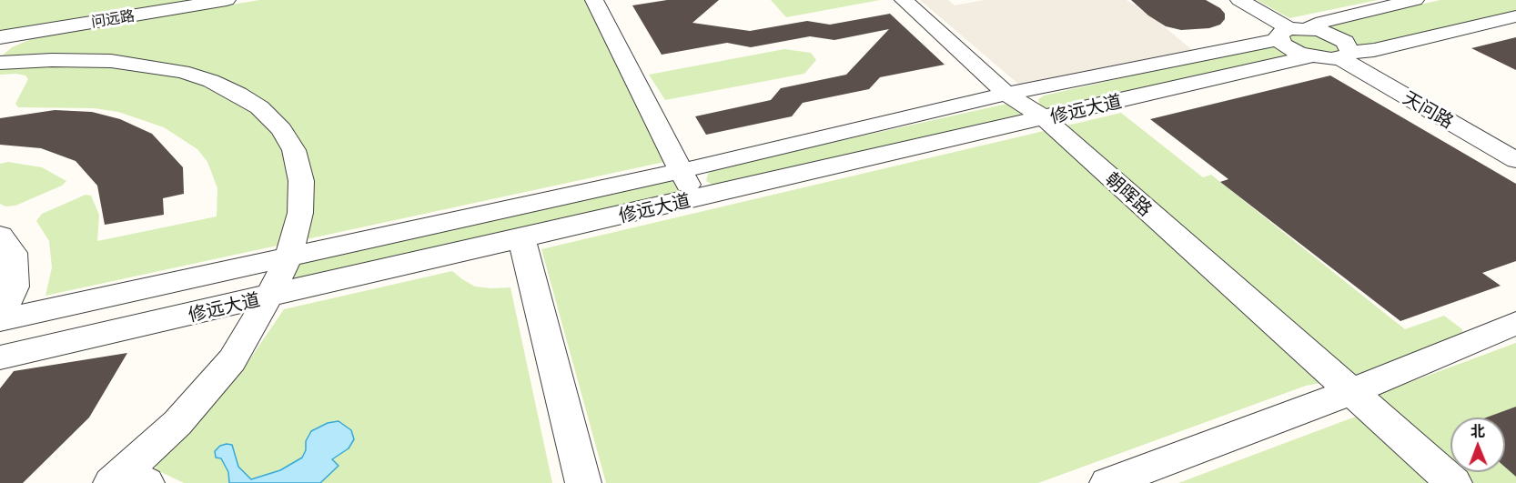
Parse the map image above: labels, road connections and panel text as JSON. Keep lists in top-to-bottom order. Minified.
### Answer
{"streets":{"street":["问远路","修远大道","天问路","朝晖路"]},"crossings":[["修远大道","天问路"],["修远大道","朝晖路"]],"north":"top"}
